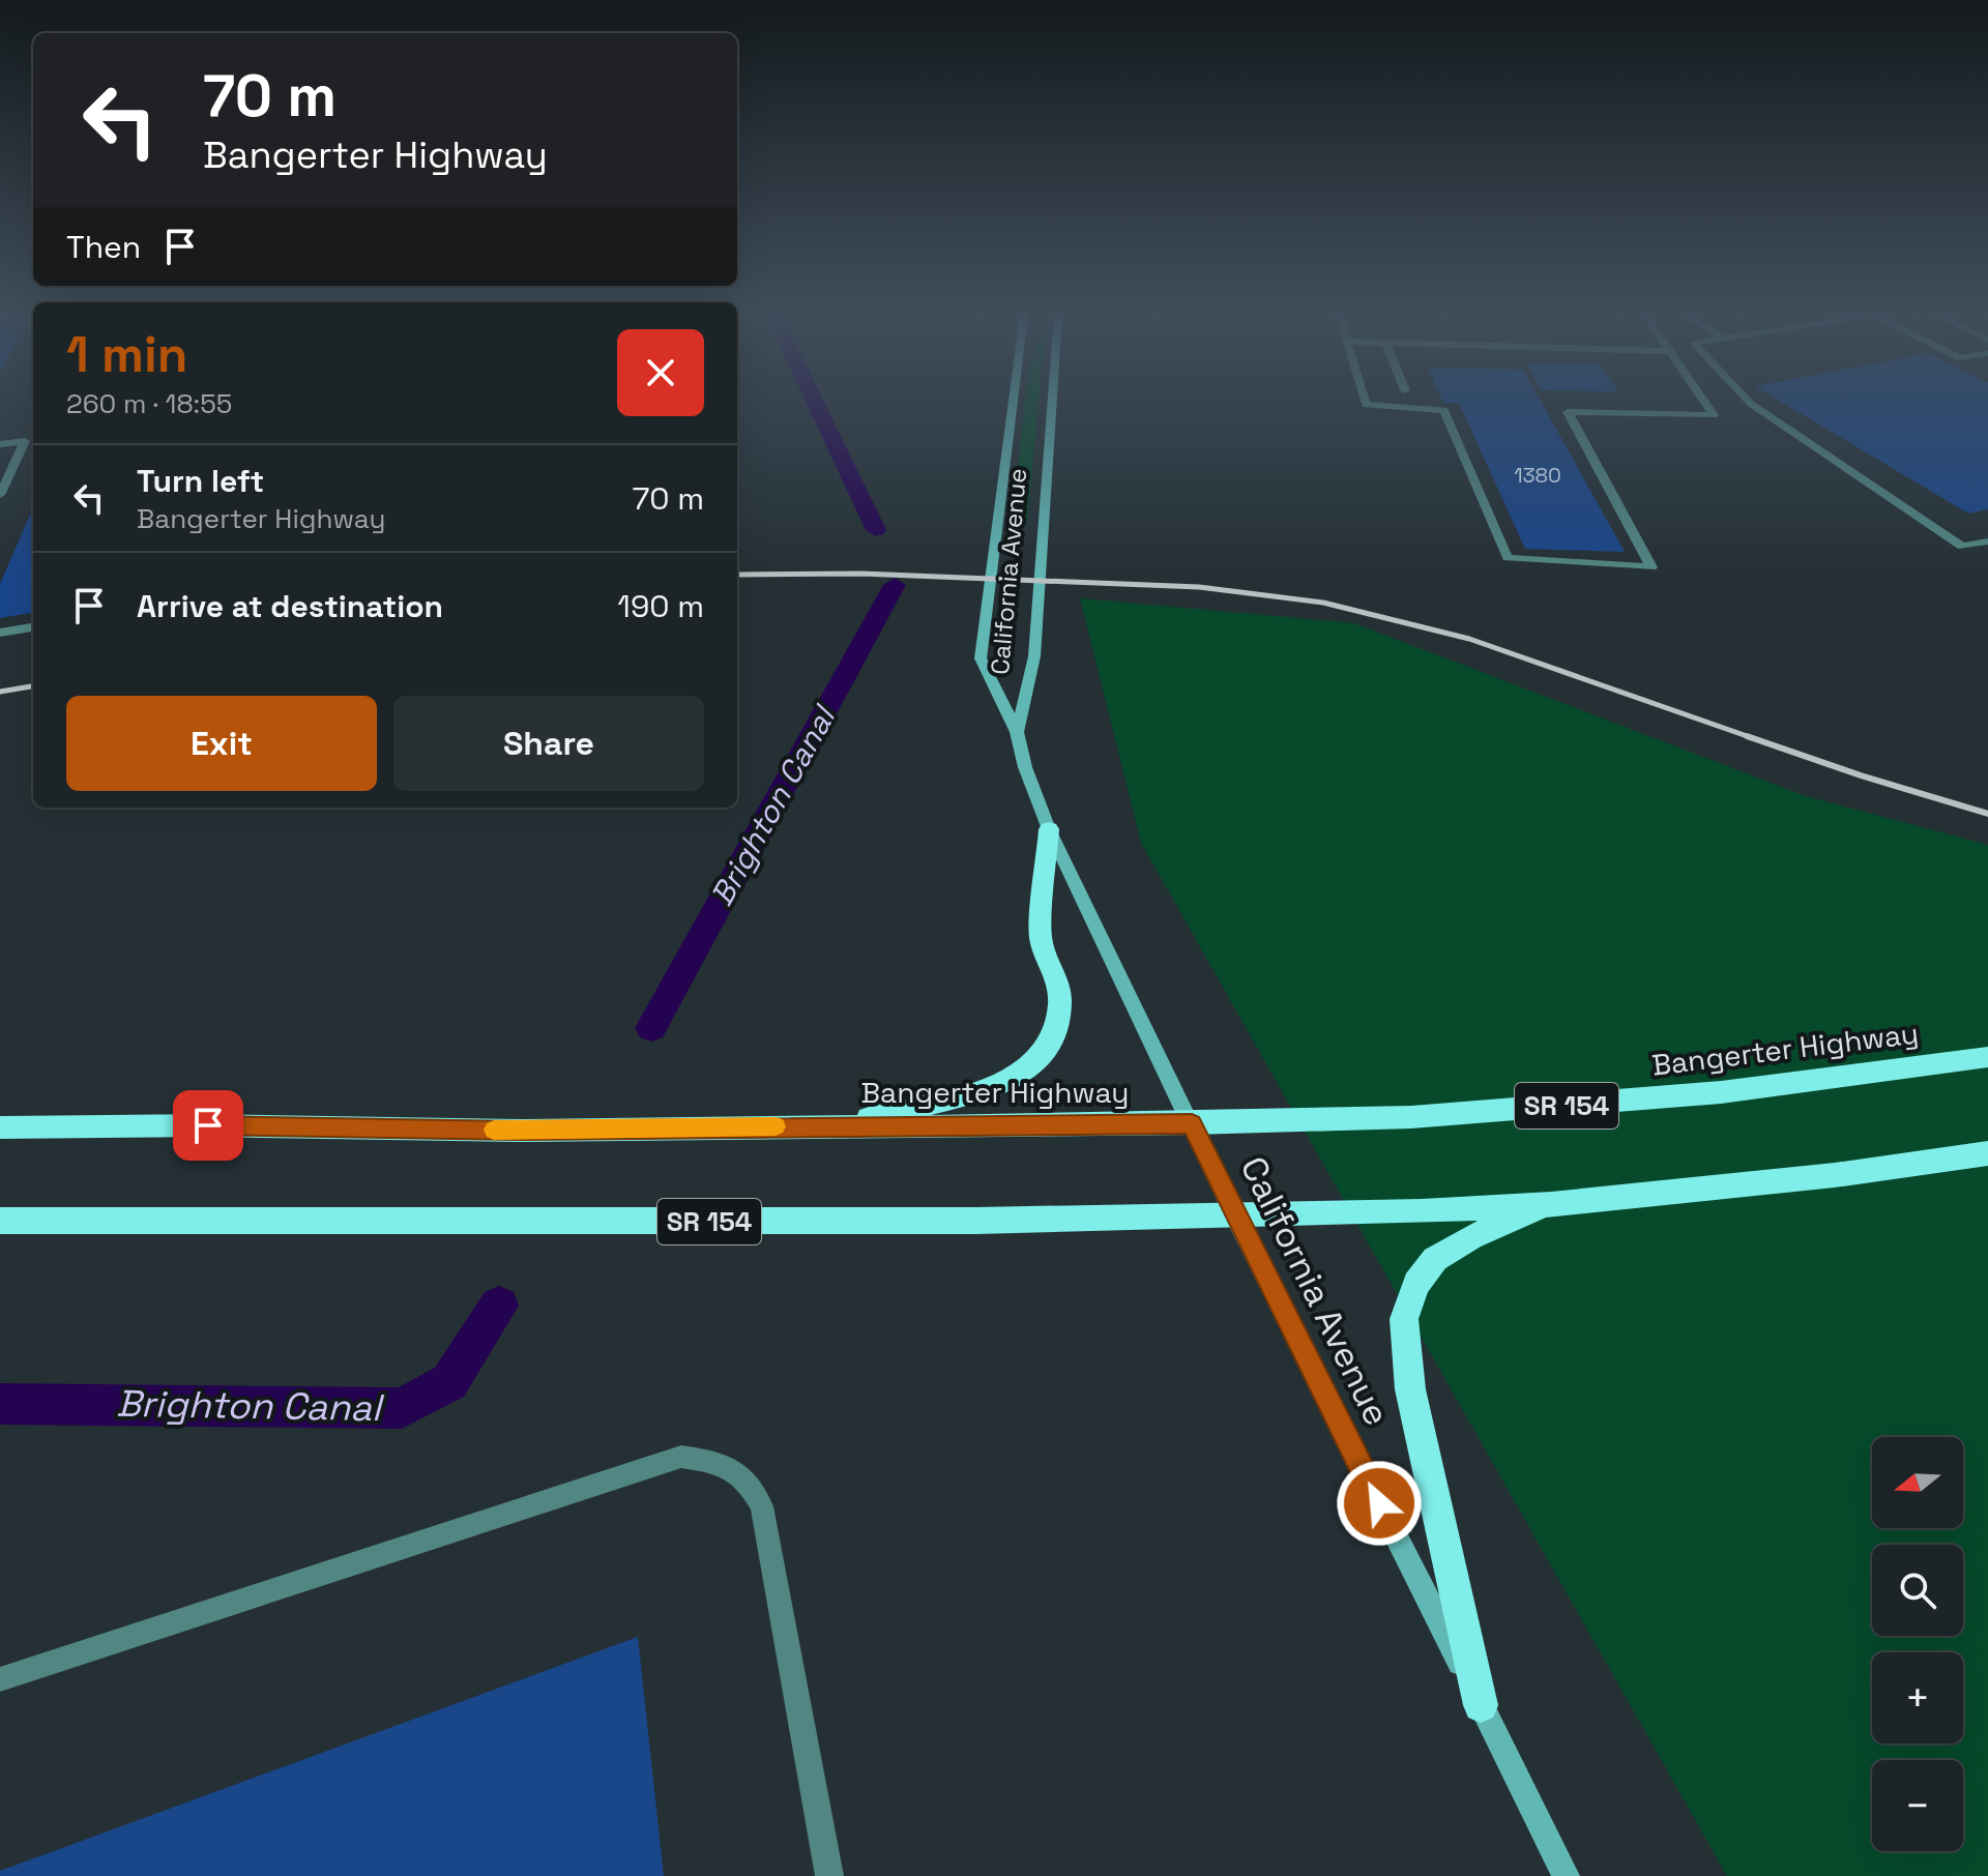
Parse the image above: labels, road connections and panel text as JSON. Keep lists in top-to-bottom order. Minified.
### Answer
{"streets":{"highway":["Bangerter Highway","SR 154"],"main road":["California Avenue"]},"crossings":[["California Avenue","Bangerter Highway"],["California Avenue","SR 154"]],"water":["Brighton Canal"],"house_numbers":["1380"],"north":"left","page":{"turn":["70 m","Bangerter Highway"],"then":"Then","heading":["1 min","260 m · 18:55"],"list":[{"name":"Turn left","note":"Bangerter Highway","value":"70 m"},{"name":"Arrive at destination","value":"190 m"}],"buttons":["Exit","Share"],"map_buttons":["+","−"]}}
